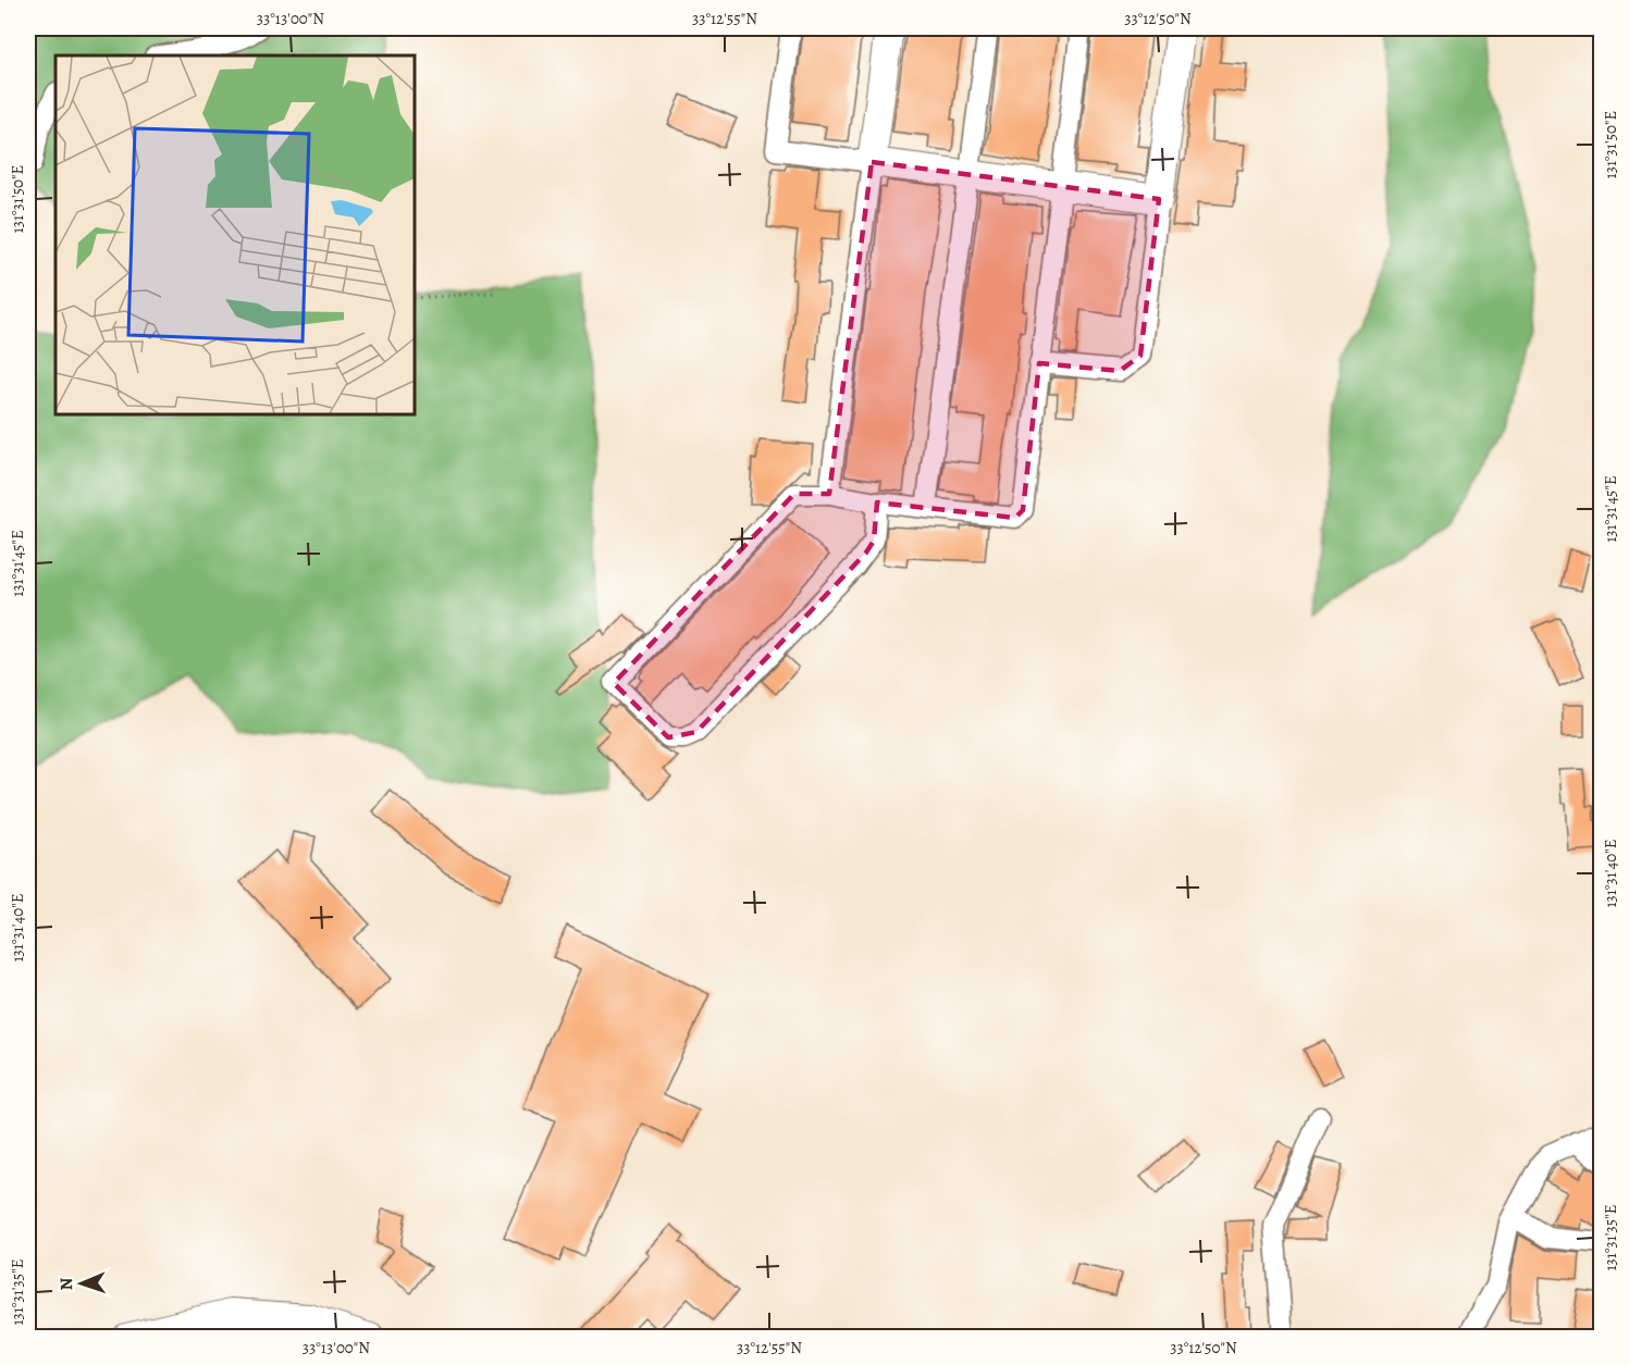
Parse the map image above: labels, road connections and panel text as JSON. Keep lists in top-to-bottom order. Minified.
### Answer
{"north":"left","coordinates":["33°13'00\"N","33°12'55\"N","33°12'50\"N","131°31'50\"E","131°31'45\"E","131°31'40\"E","131°31'35\"E"]}
